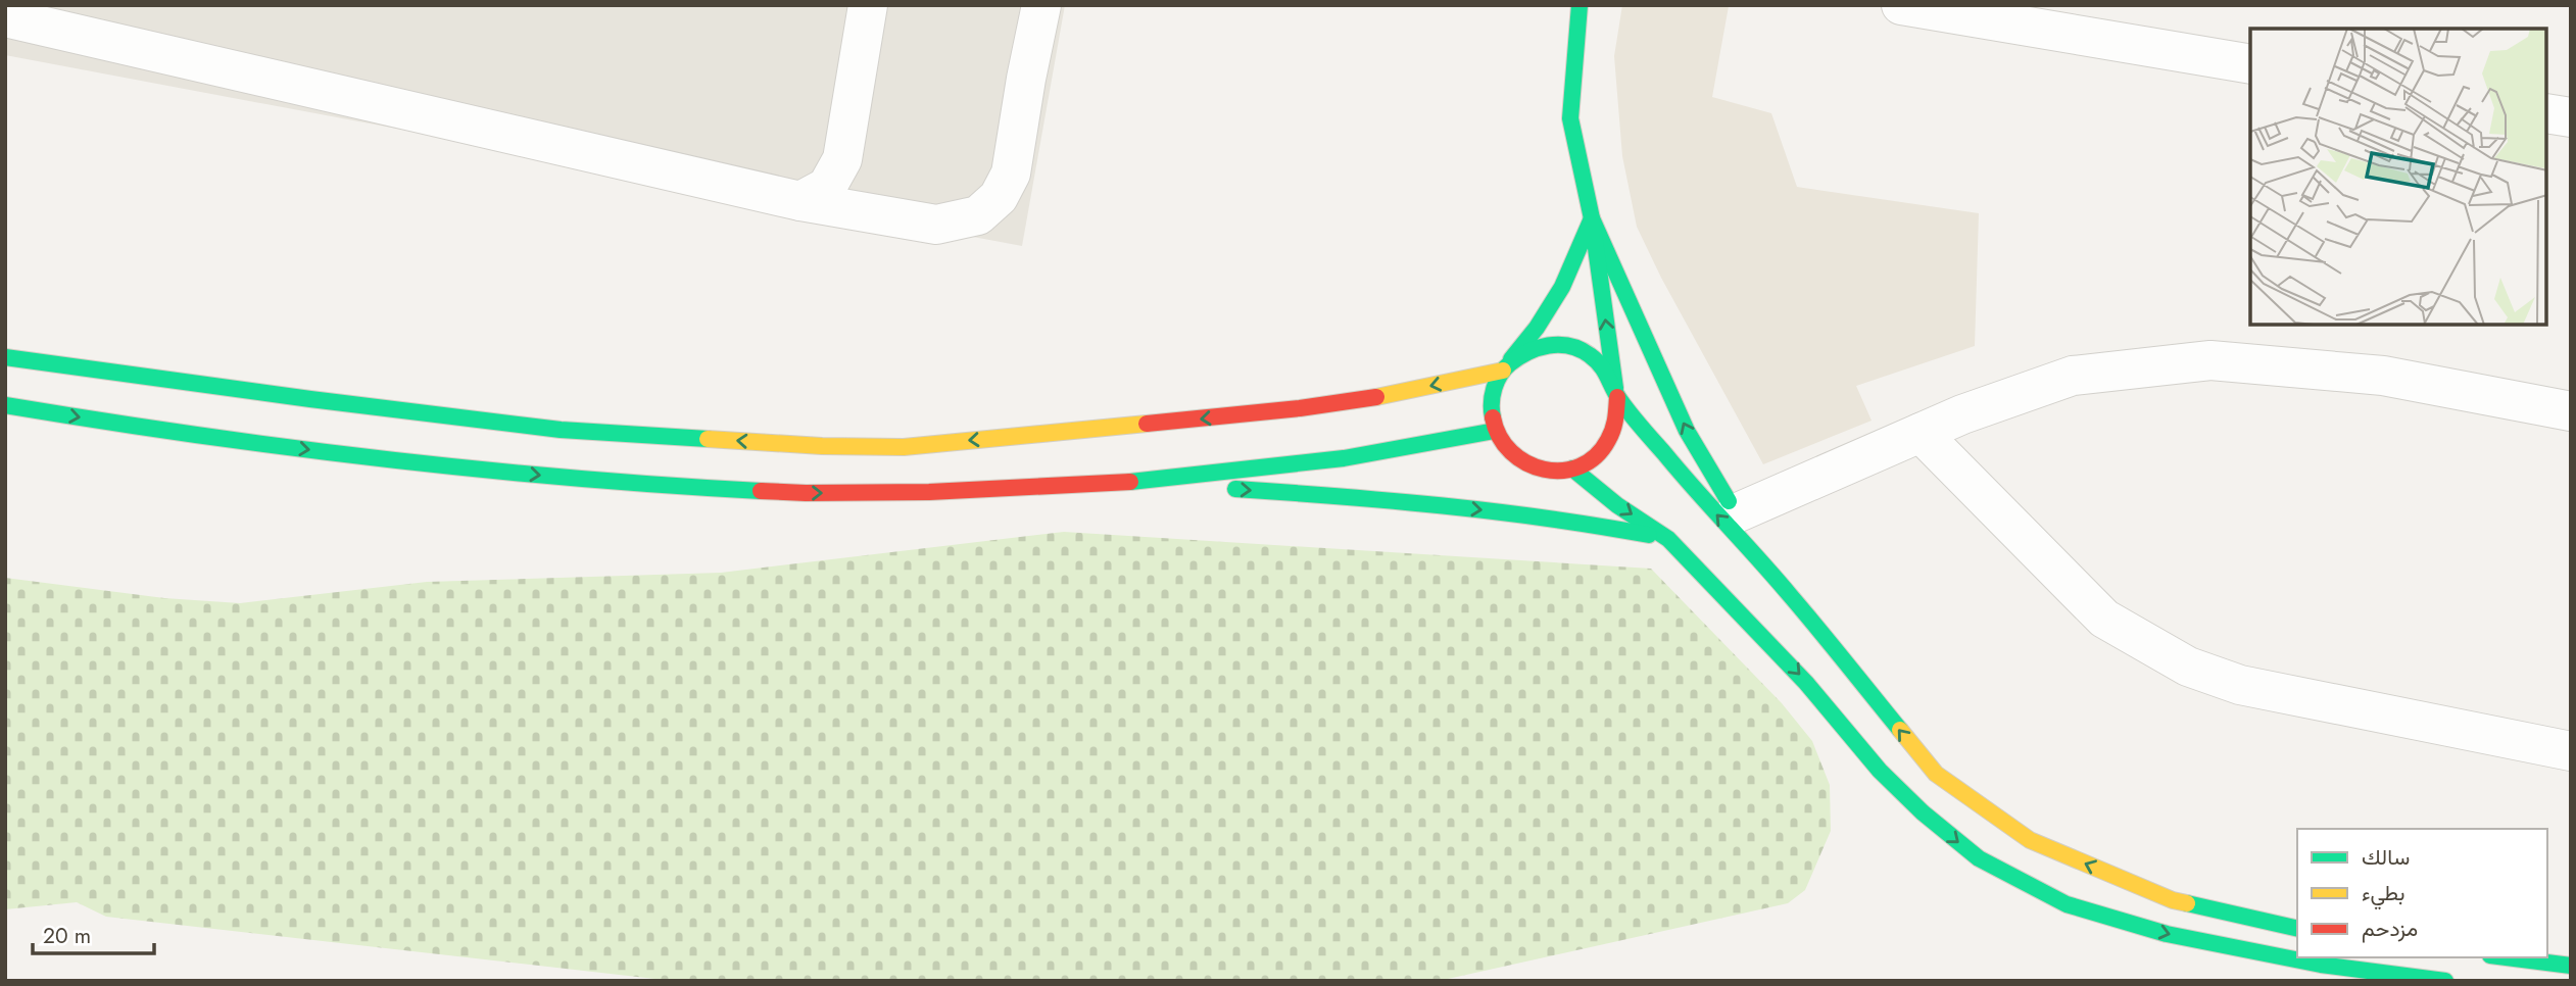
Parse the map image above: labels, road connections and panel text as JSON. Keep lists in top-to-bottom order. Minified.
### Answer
{"legend":["سالك","بطيء","مزدحم"],"scale_bar":"20 m"}
